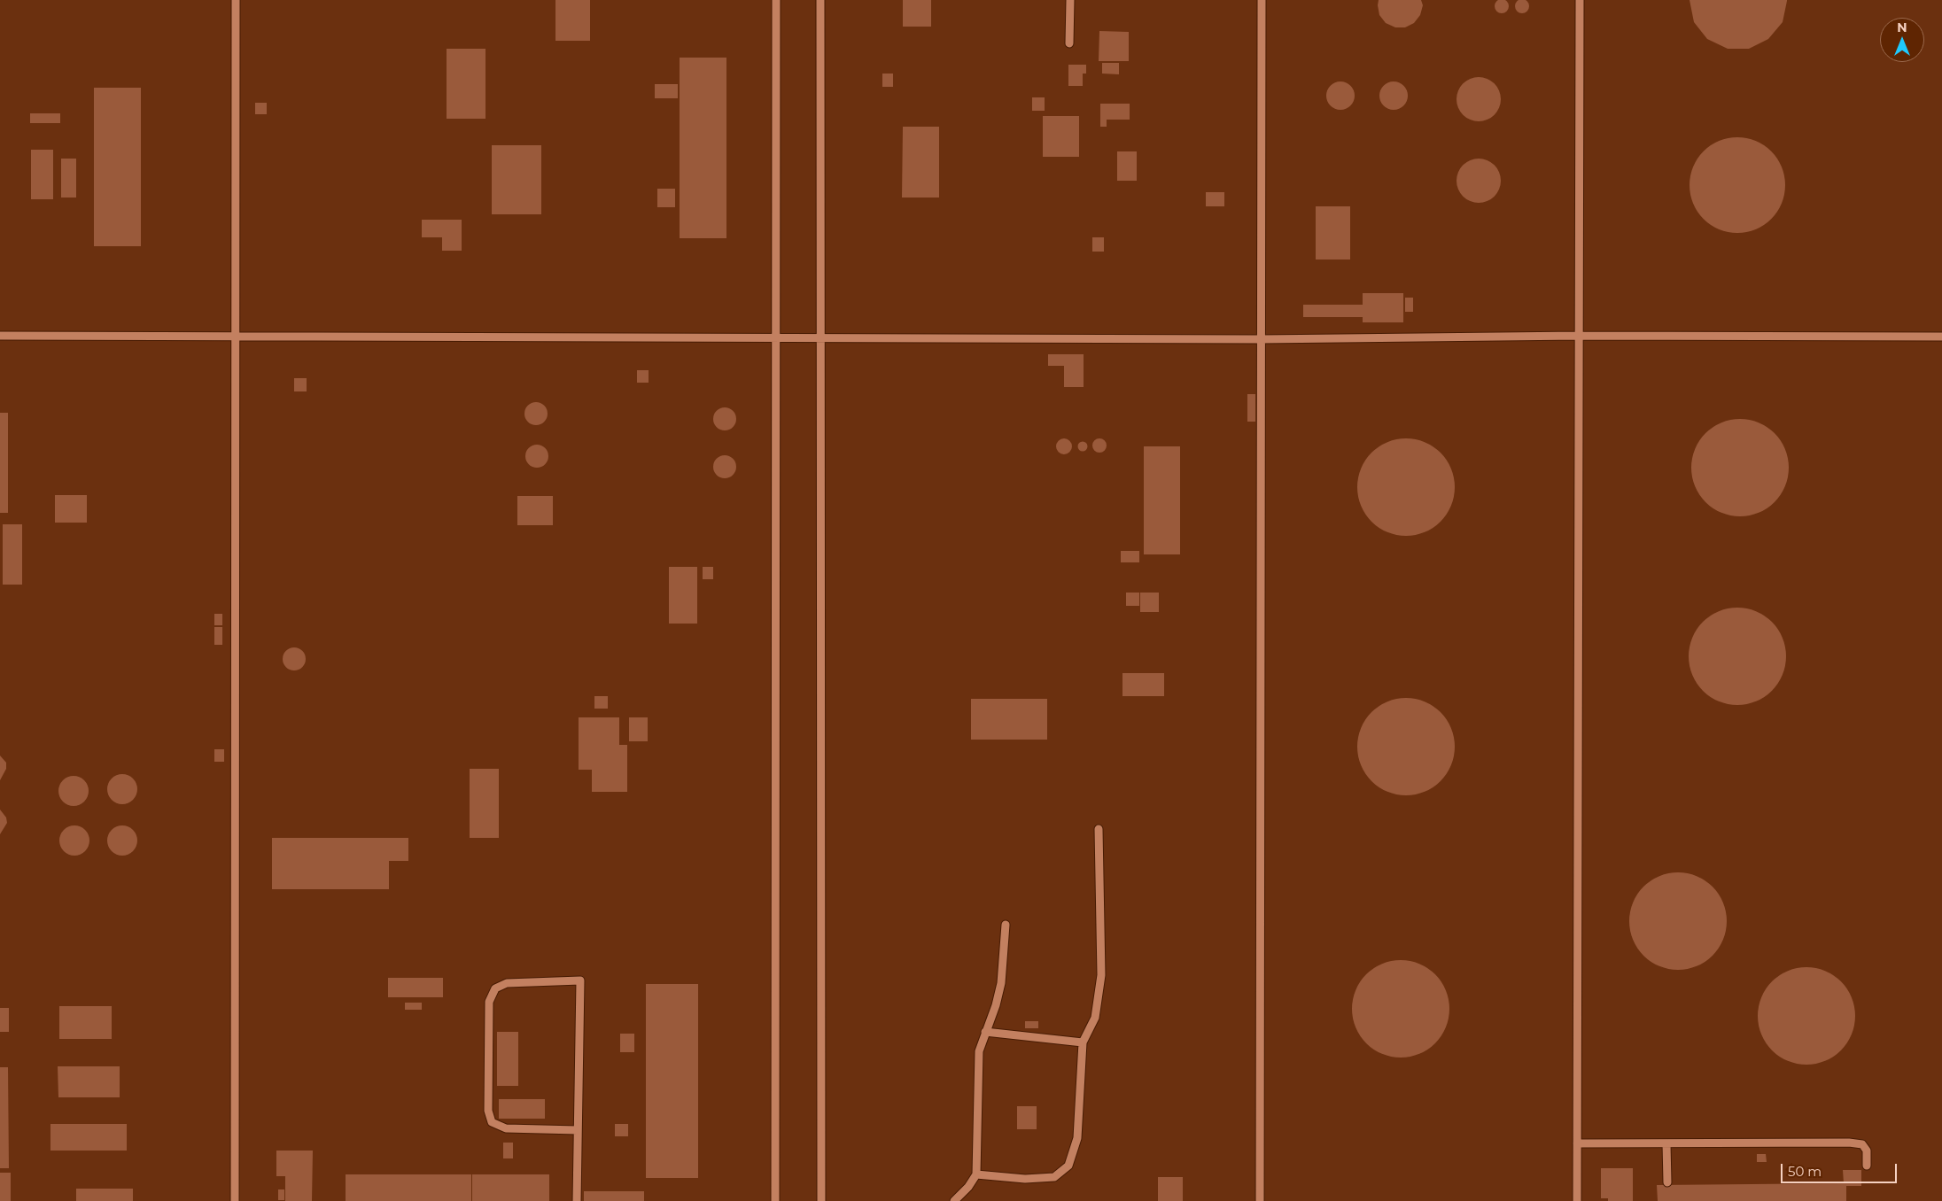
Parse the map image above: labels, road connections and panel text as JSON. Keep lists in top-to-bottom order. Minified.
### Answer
{"scale_bar":"50 m","north":"top"}
